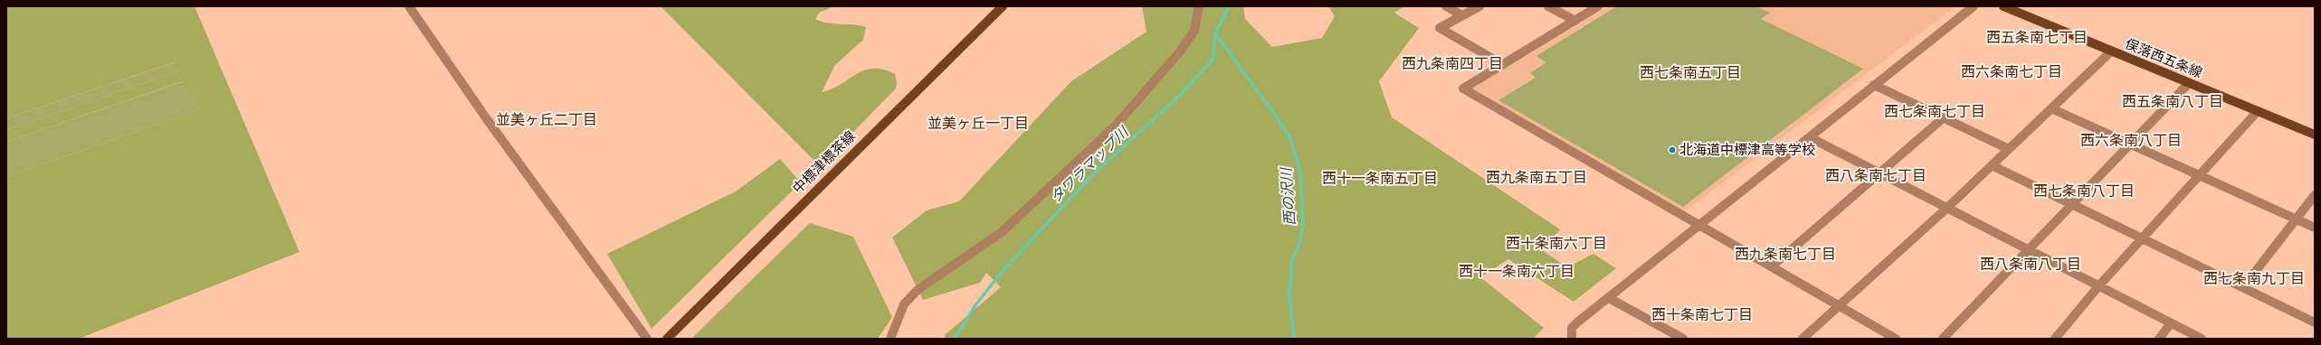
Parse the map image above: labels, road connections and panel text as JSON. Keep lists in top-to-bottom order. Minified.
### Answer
{"streets":{"main road":["俣落西五条線","中標津標茶線"]},"districts":["西五条南七丁目","西九条南四丁目","西六条南七丁目","西七条南五丁目","西五条南八丁目","西七条南七丁目","並美ヶ丘二丁目","並美ヶ丘一丁目","西六条南八丁目","西八条南七丁目","西九条南五丁目","西十一条南五丁目","西七条南八丁目","西十条南六丁目","西九条南七丁目","西八条南八丁目","西十一条南六丁目","西七条南九丁目","西十条南七丁目"],"water":["タワラマップ川","西の沢川"],"places":["北海道中標津高等学校"]}
